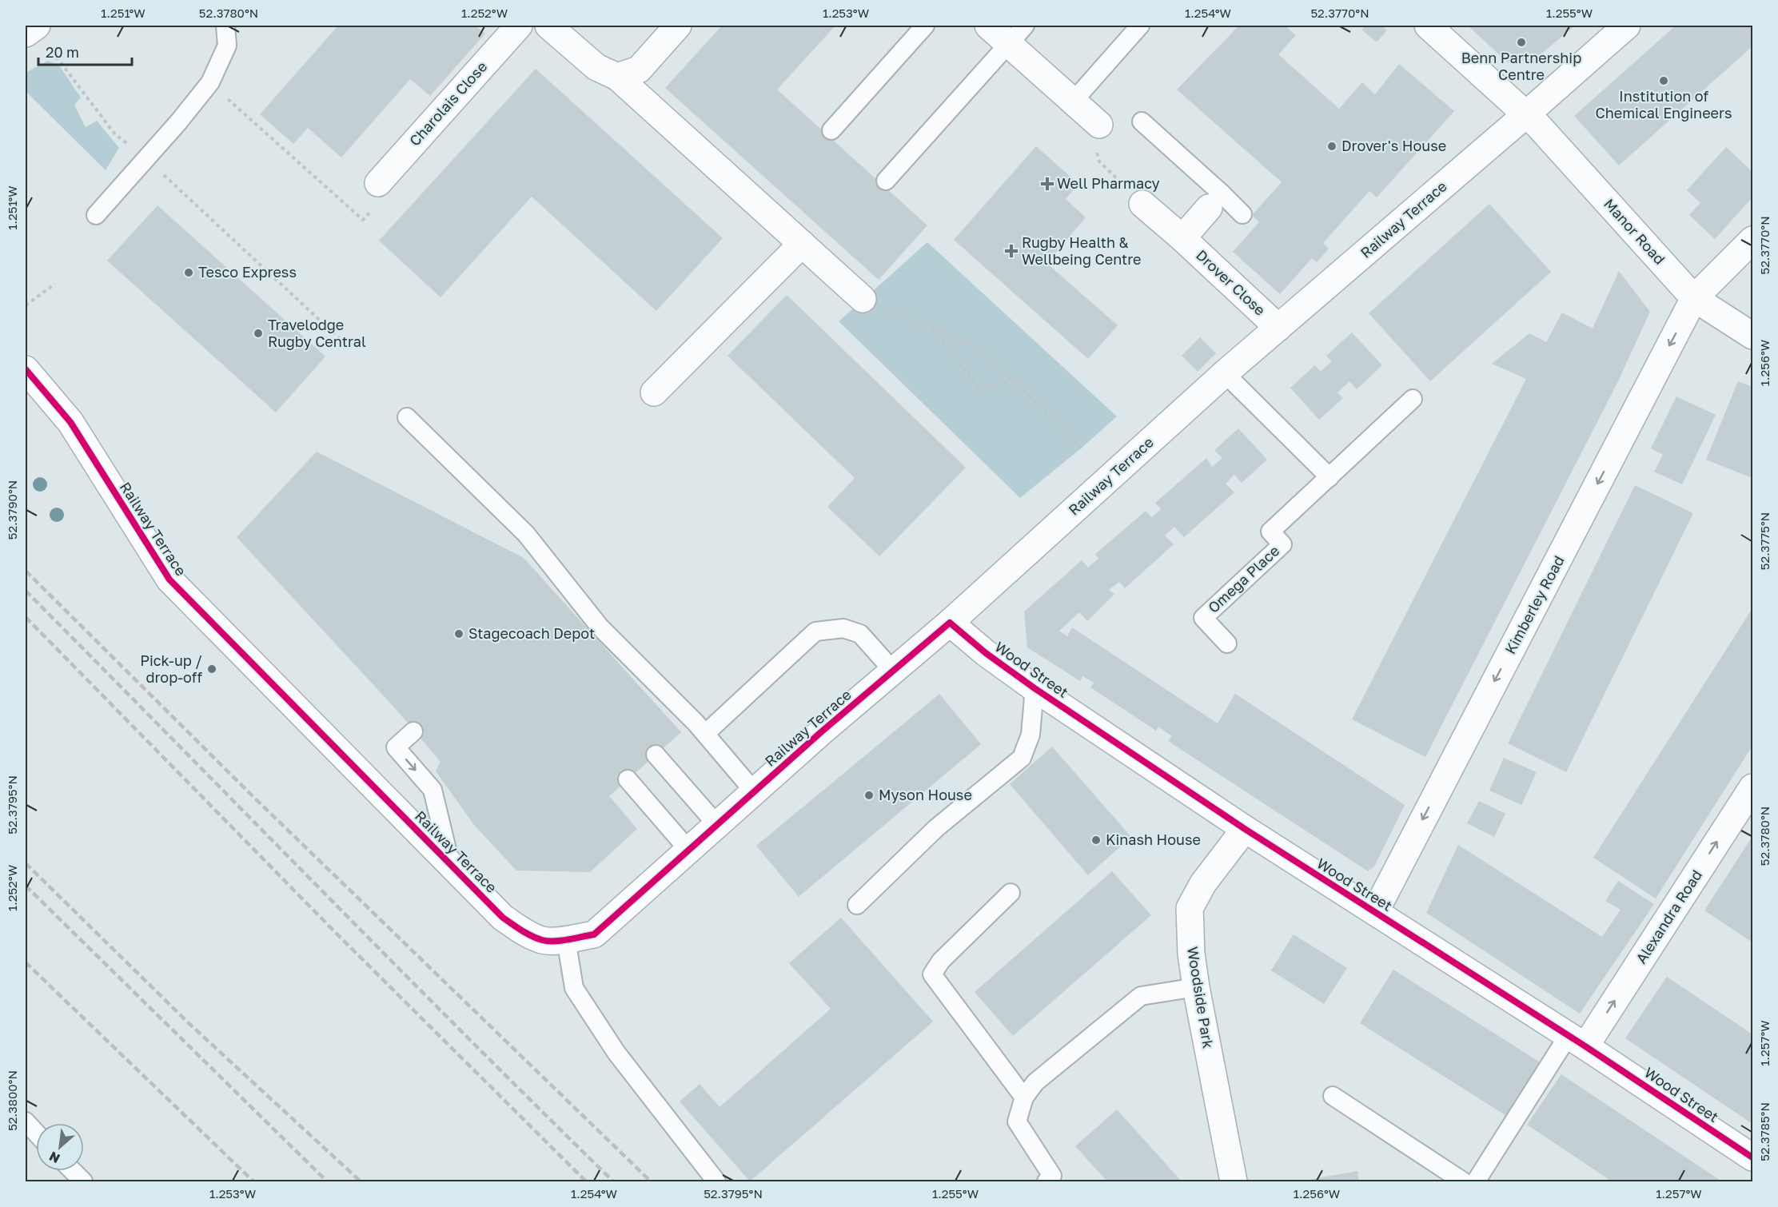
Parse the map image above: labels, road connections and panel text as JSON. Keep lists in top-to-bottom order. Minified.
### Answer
{"streets":{"street":["Charolais Close","Railway Terrace","Manor Road","Drover Close","Kimberley Road","Wood Street","Alexandra Road","Woodside Park"],"lane":["Omega Place"]},"crossings":[["Railway Terrace","Manor Road"],["Railway Terrace","Drover Close"],["Railway Terrace","Wood Street"],["Manor Road","Kimberley Road"],["Kimberley Road","Wood Street"],["Wood Street","Alexandra Road"],["Wood Street","Woodside Park"]],"one_way":["Kimberley Road","Alexandra Road"],"places":{"other":["Benn Partnership Centre","Institution of Chemical Engineers","Drover's House","Tesco Express","Travelodge Rugby Central","Stagecoach Depot","Pick-up / drop-off","Myson House","Kinash House"],"health":["Well Pharmacy","Rugby Health & Wellbeing Centre"]},"scale_bar":"20 m","north":"bottom left","coordinates":["1.251°W","52.3780°N","1.252°W","1.253°W","1.254°W","52.3770°N","1.255°W","1.256°W","52.3790°N","52.3775°N","52.3795°N","1.257°W","52.3800°N","52.3785°N"]}
